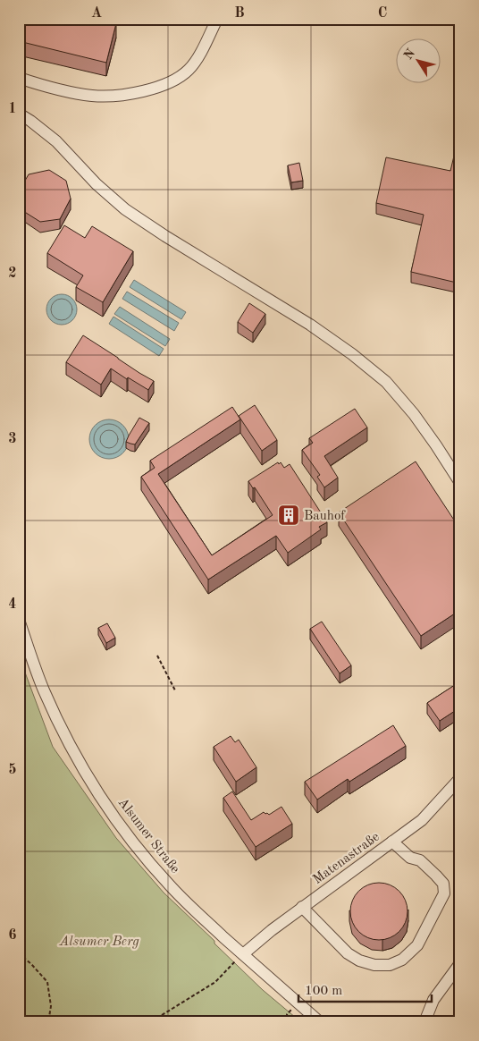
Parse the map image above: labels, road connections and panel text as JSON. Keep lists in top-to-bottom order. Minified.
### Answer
{"streets":{"street":["Alsumer Straße","Matenastraße"]},"crossings":[["Alsumer Straße","Matenastraße"]],"parks":["Alsumer Berg"],"places":{"building":["Bauhof"]},"scale_bar":"100 m","north":"top left","grid":{"columns":["A","B","C"],"rows":["1","2","3","4","5","6"]}}
